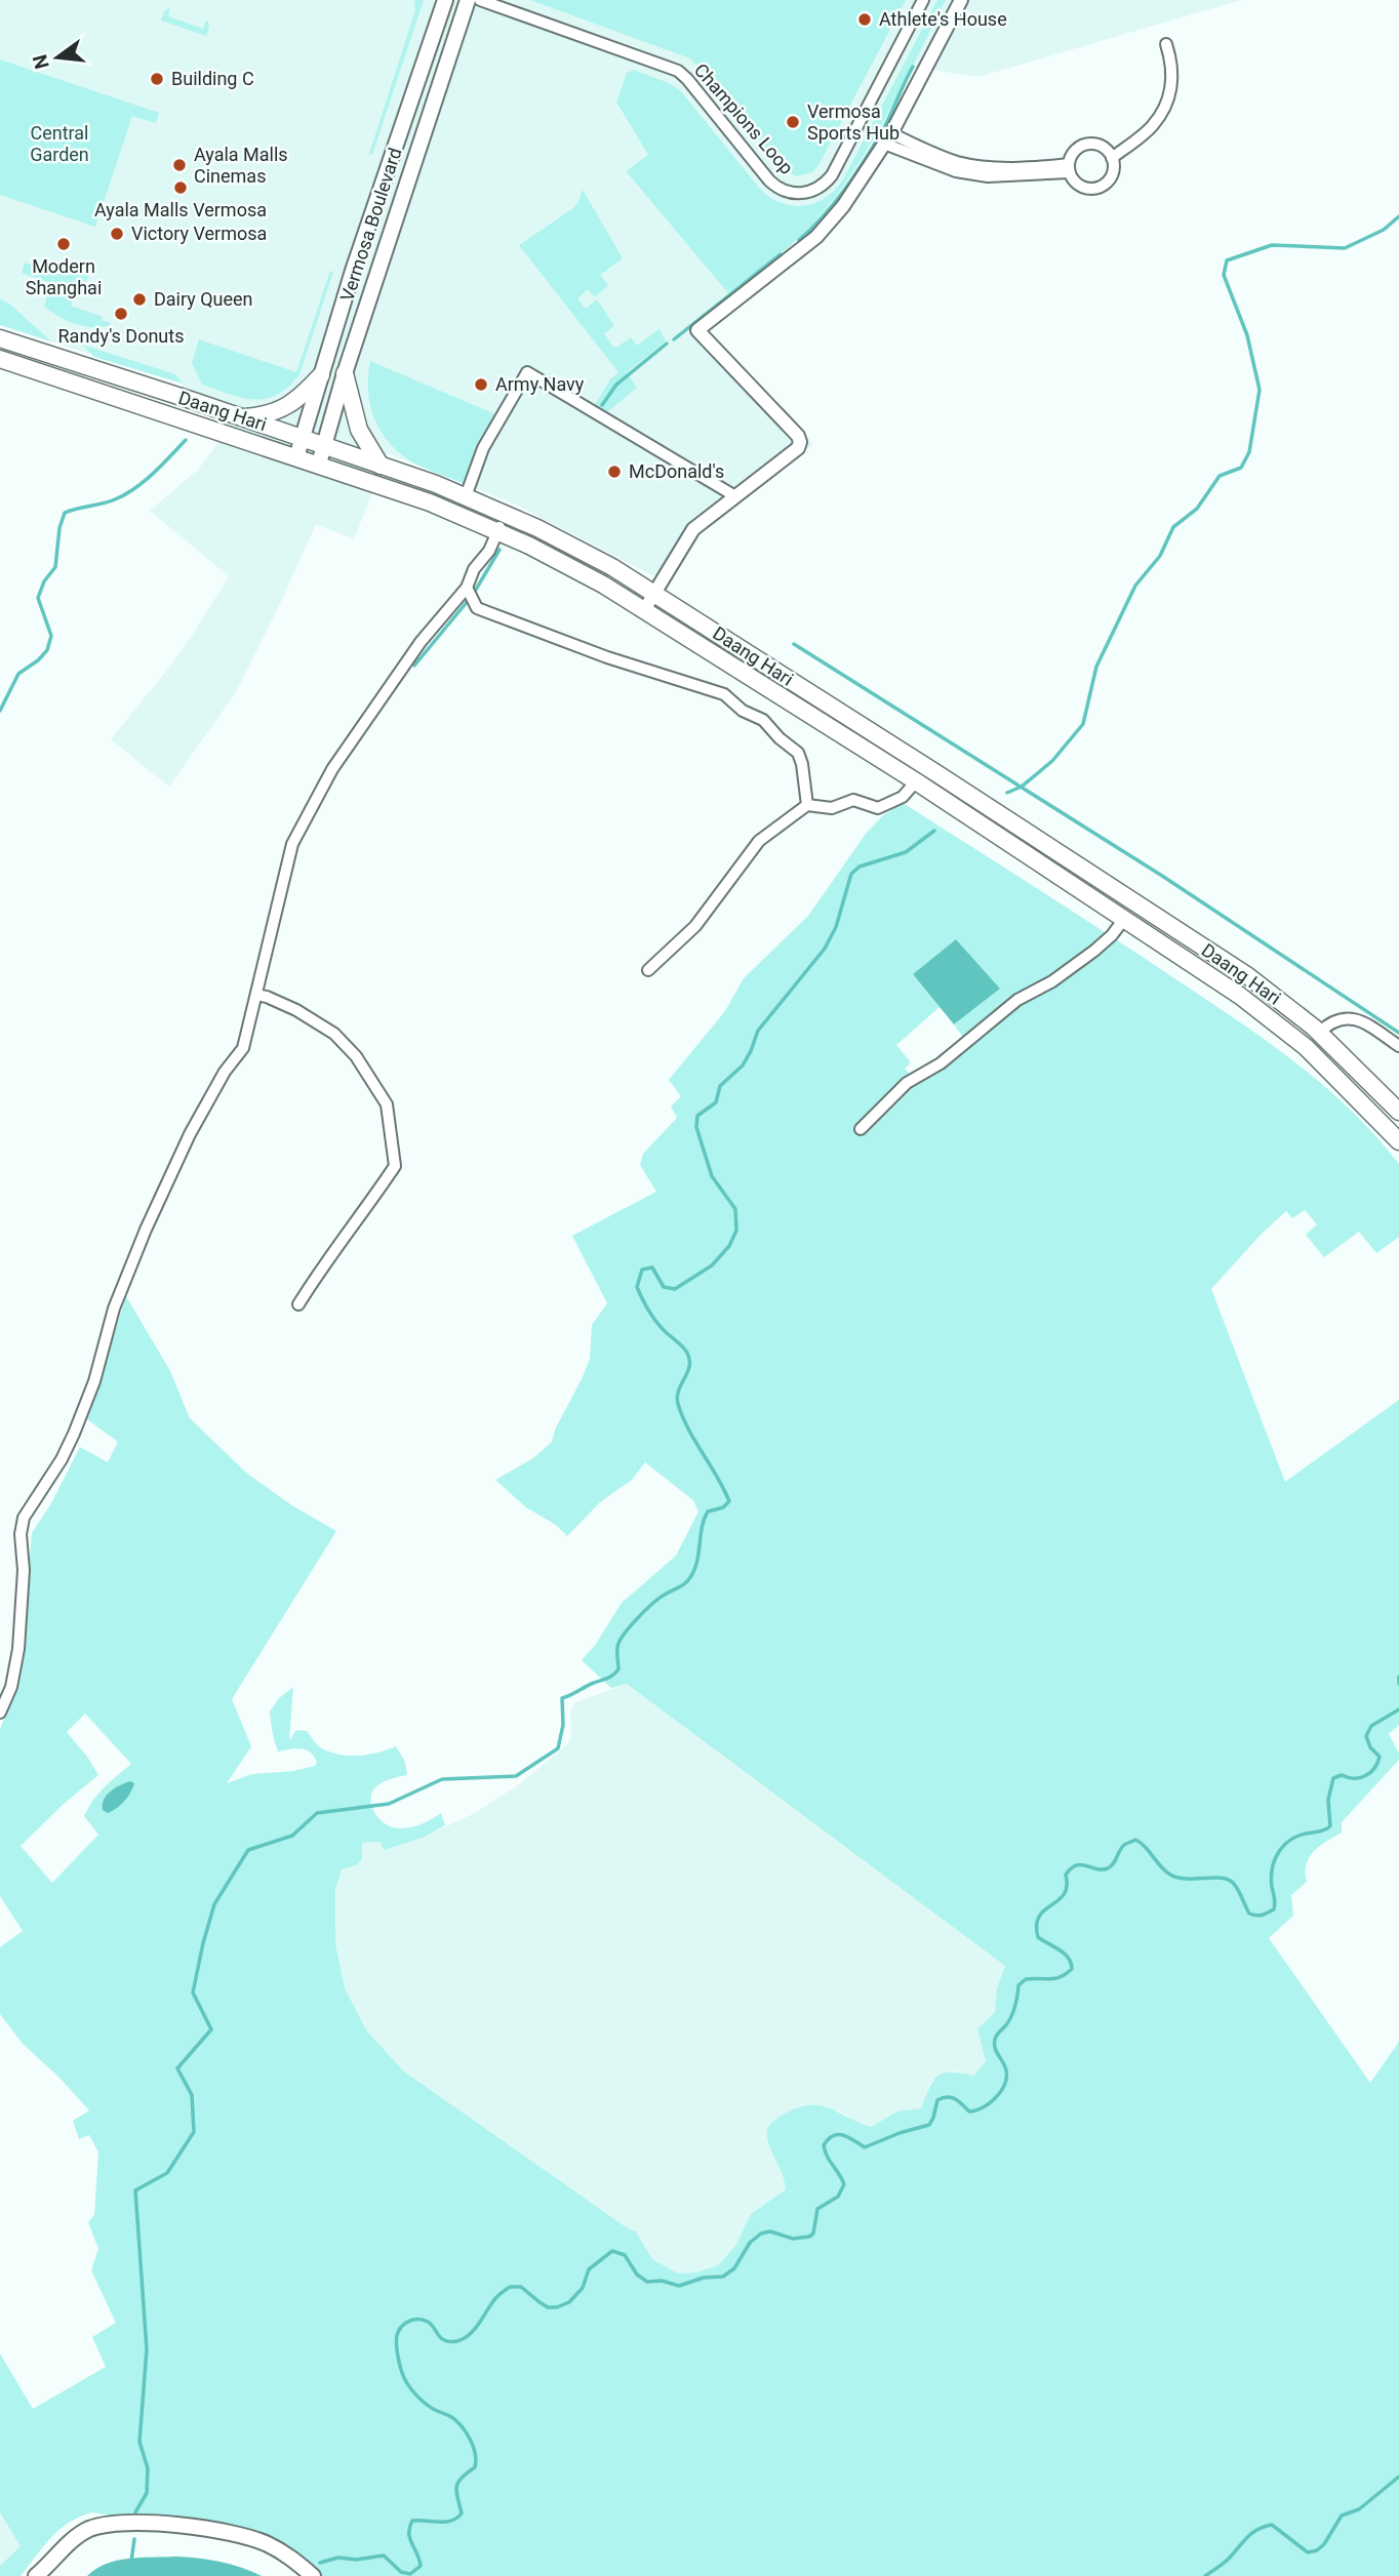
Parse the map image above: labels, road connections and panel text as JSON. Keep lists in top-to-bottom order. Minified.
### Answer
{"streets":{"main road":["Vermosa Boulevard","Daang Hari"],"street":["Champions Loop"]},"crossings":[["Vermosa Boulevard","Daang Hari"]],"parks":["Central Garden"],"places":["Athlete's House","Building C","Vermosa Sports Hub","Ayala Malls Cinemas","Ayala Malls Vermosa","Victory Vermosa","Modern Shanghai","Dairy Queen","Randy's Donuts","Army Navy","McDonald's"],"north":"left"}
